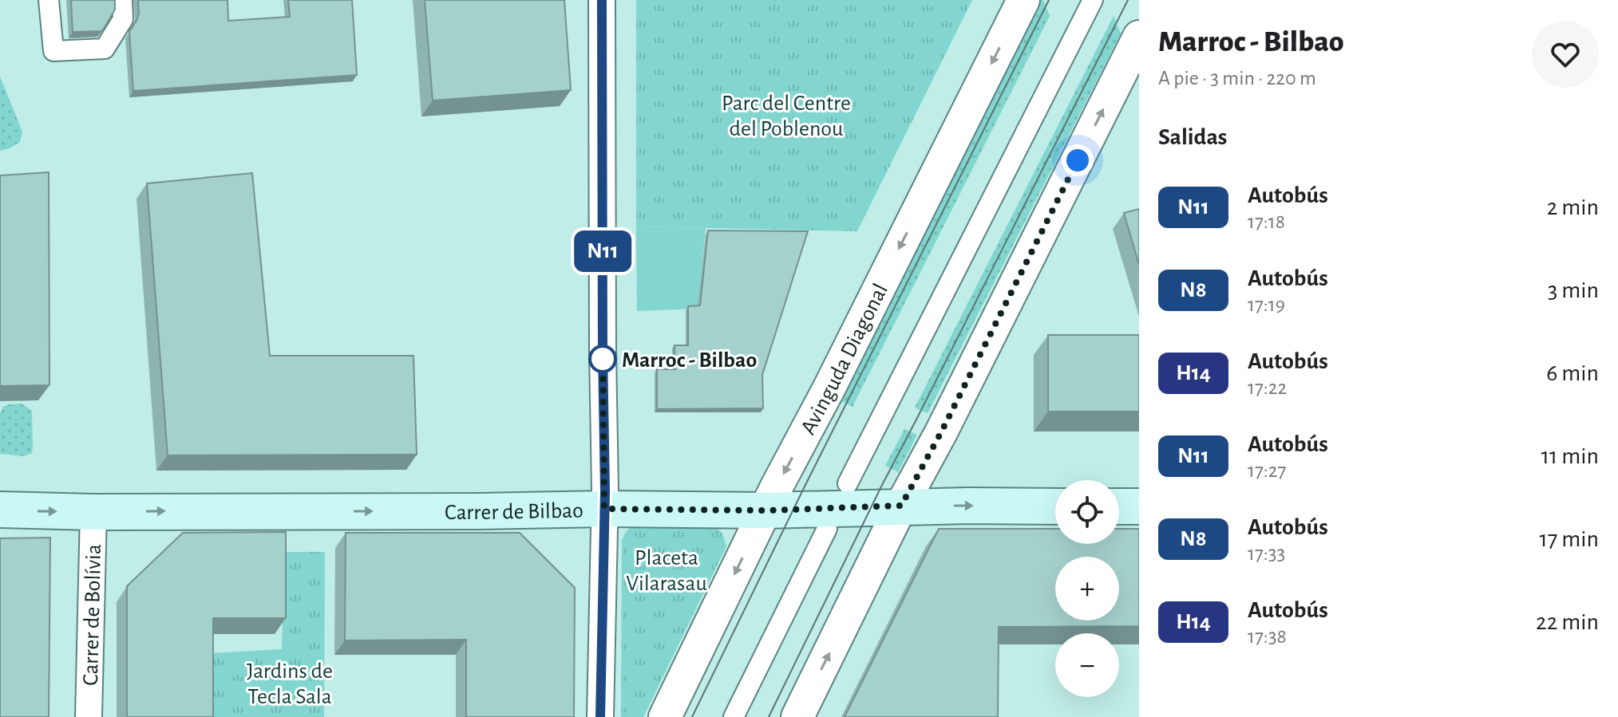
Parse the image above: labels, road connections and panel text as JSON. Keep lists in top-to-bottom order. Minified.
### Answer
{"streets":{"main road":["Carrer de Bilbao"],"street":["Avinguda Diagonal","Carrer de Bolívia"]},"crossings":[["Avinguda Diagonal","Carrer de Bilbao"],["Carrer de Bilbao","Carrer de Bolívia"]],"one_way":["Carrer de Bilbao"],"parks":["Parc del Centre del Poblenou","Placeta Vilarasau","Jardins de Tecla Sala"],"places":["Marroc - Bilbao"],"lines":["bus line N11"],"page":{"on_map":"N11","heading":[["Marroc - Bilbao","A pie · 3 min · 220 m"],"Salidas"],"list":[{"mark":"N11","name":"Autobús","note":"17:18","value":"2 min"},{"mark":"N8","name":"Autobús","note":"17:19","value":"3 min"},{"mark":"H14","name":"Autobús","note":"17:22","value":"6 min"},{"mark":"N11","name":"Autobús","note":"17:27","value":"11 min"},{"mark":"N8","name":"Autobús","note":"17:33","value":"17 min"},{"mark":"H14","name":"Autobús","note":"17:38","value":"22 min"}],"map_buttons":["+","−"]}}
